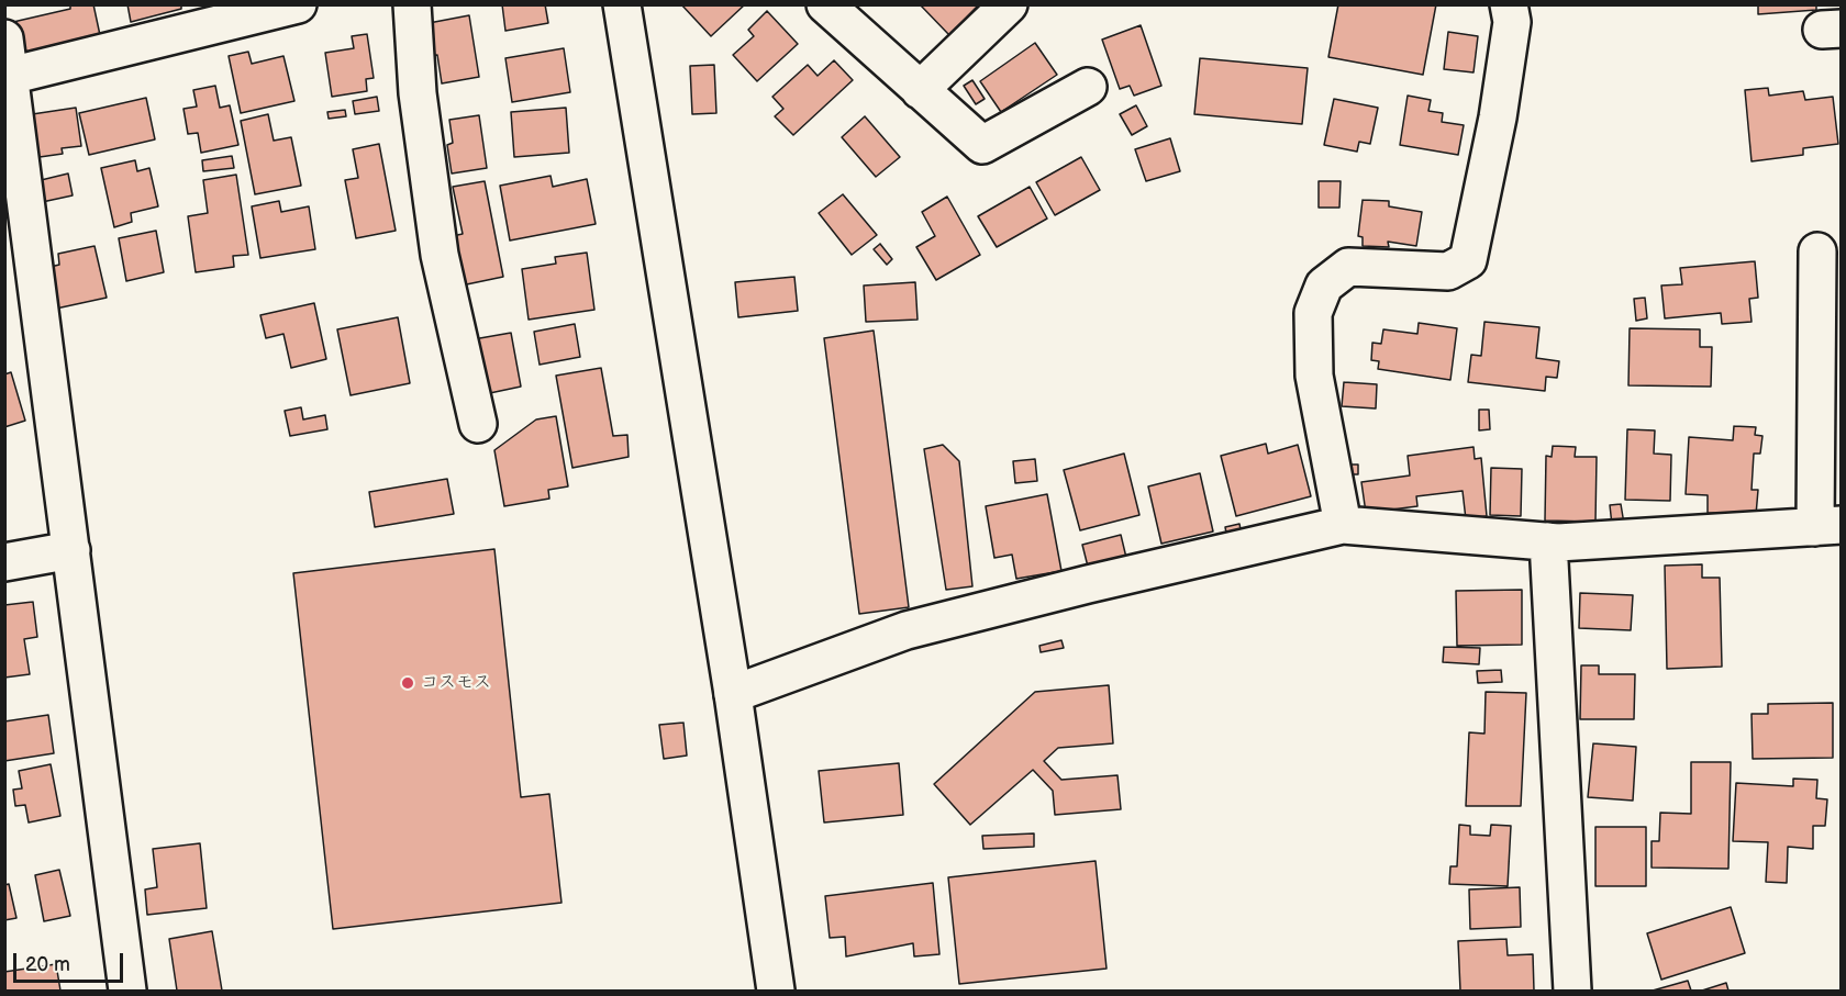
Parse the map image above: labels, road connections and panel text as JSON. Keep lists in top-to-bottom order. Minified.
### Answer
{"places":["コスモス"],"scale_bar":"20 m"}
